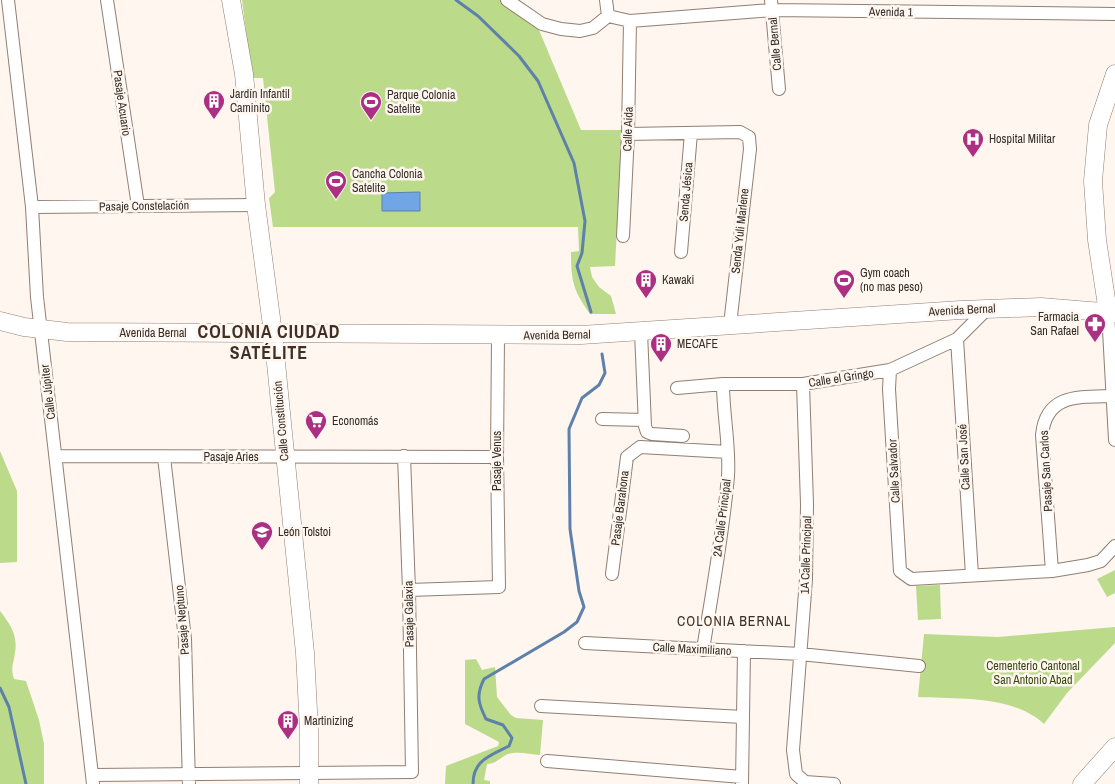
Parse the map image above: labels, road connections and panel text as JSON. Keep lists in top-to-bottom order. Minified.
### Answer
{"streets":{"main road":["Avenida Bernal","Calle Constitución"],"street":["Avenida 1","Calle Bernal","Pasaje Acuario","Calle Aida","Senda Jésica","Pasaje Constelación","Senda Yuli Marlene","Calle el Gringo","Calle Júpiter","Pasaje Aries","Calle San José","Pasaje Venus","Calle Salvador","Pasaje San Carlos","Pasaje Barahona","2A Calle Principal","1A Calle Principal","Pasaje Galaxia","Pasaje Neptuno","Calle Maximiliano"]},"crossings":[["Avenida 1","Calle Bernal"],["Avenida 1","Calle Aida"],["Pasaje Acuario","Pasaje Constelación"],["Senda Jésica","Senda Yuli Marlene"],["Pasaje Constelación","Calle Júpiter"],["Pasaje Constelación","Calle Constitución"],["Senda Yuli Marlene","Avenida Bernal"],["Avenida Bernal","Calle el Gringo"],["Avenida Bernal","Calle Júpiter"],["Avenida Bernal","Calle Constitución"],["Avenida Bernal","Pasaje Venus"],["Calle el Gringo","Calle San José"],["Calle el Gringo","Calle Salvador"],["Calle el Gringo","2A Calle Principal"],["Calle el Gringo","1A Calle Principal"],["Calle Júpiter","Pasaje Aries"],["Calle Constitución","Pasaje Aries"],["Calle Constitución","Pasaje Galaxia"],["Pasaje Aries","Pasaje Venus"],["Pasaje Aries","Pasaje Galaxia"],["Pasaje Aries","Pasaje Neptuno"],["Calle San José","Calle Salvador"],["Pasaje Venus","Pasaje Galaxia"],["Pasaje Barahona","2A Calle Principal"],["2A Calle Principal","Calle Maximiliano"],["1A Calle Principal","Calle Maximiliano"]],"districts":["COLONIA CIUDAD SATÉLITE","COLONIA BERNAL"],"parks":["Cementerio Cantonal San Antonio Abad"],"places":{"building":["Jardín Infantil Caminito","Kawaki","MECAFE","Martinizing"],"sports":["Parque Colonia Satelite","Cancha Colonia Satelite","Gym coach (no mas peso)"],"hospital":["Hospital Militar"],"pharmacy":["Farmacia San Rafael"],"supermarket":["Economás"],"school or university":["León Tolstoi"]}}
